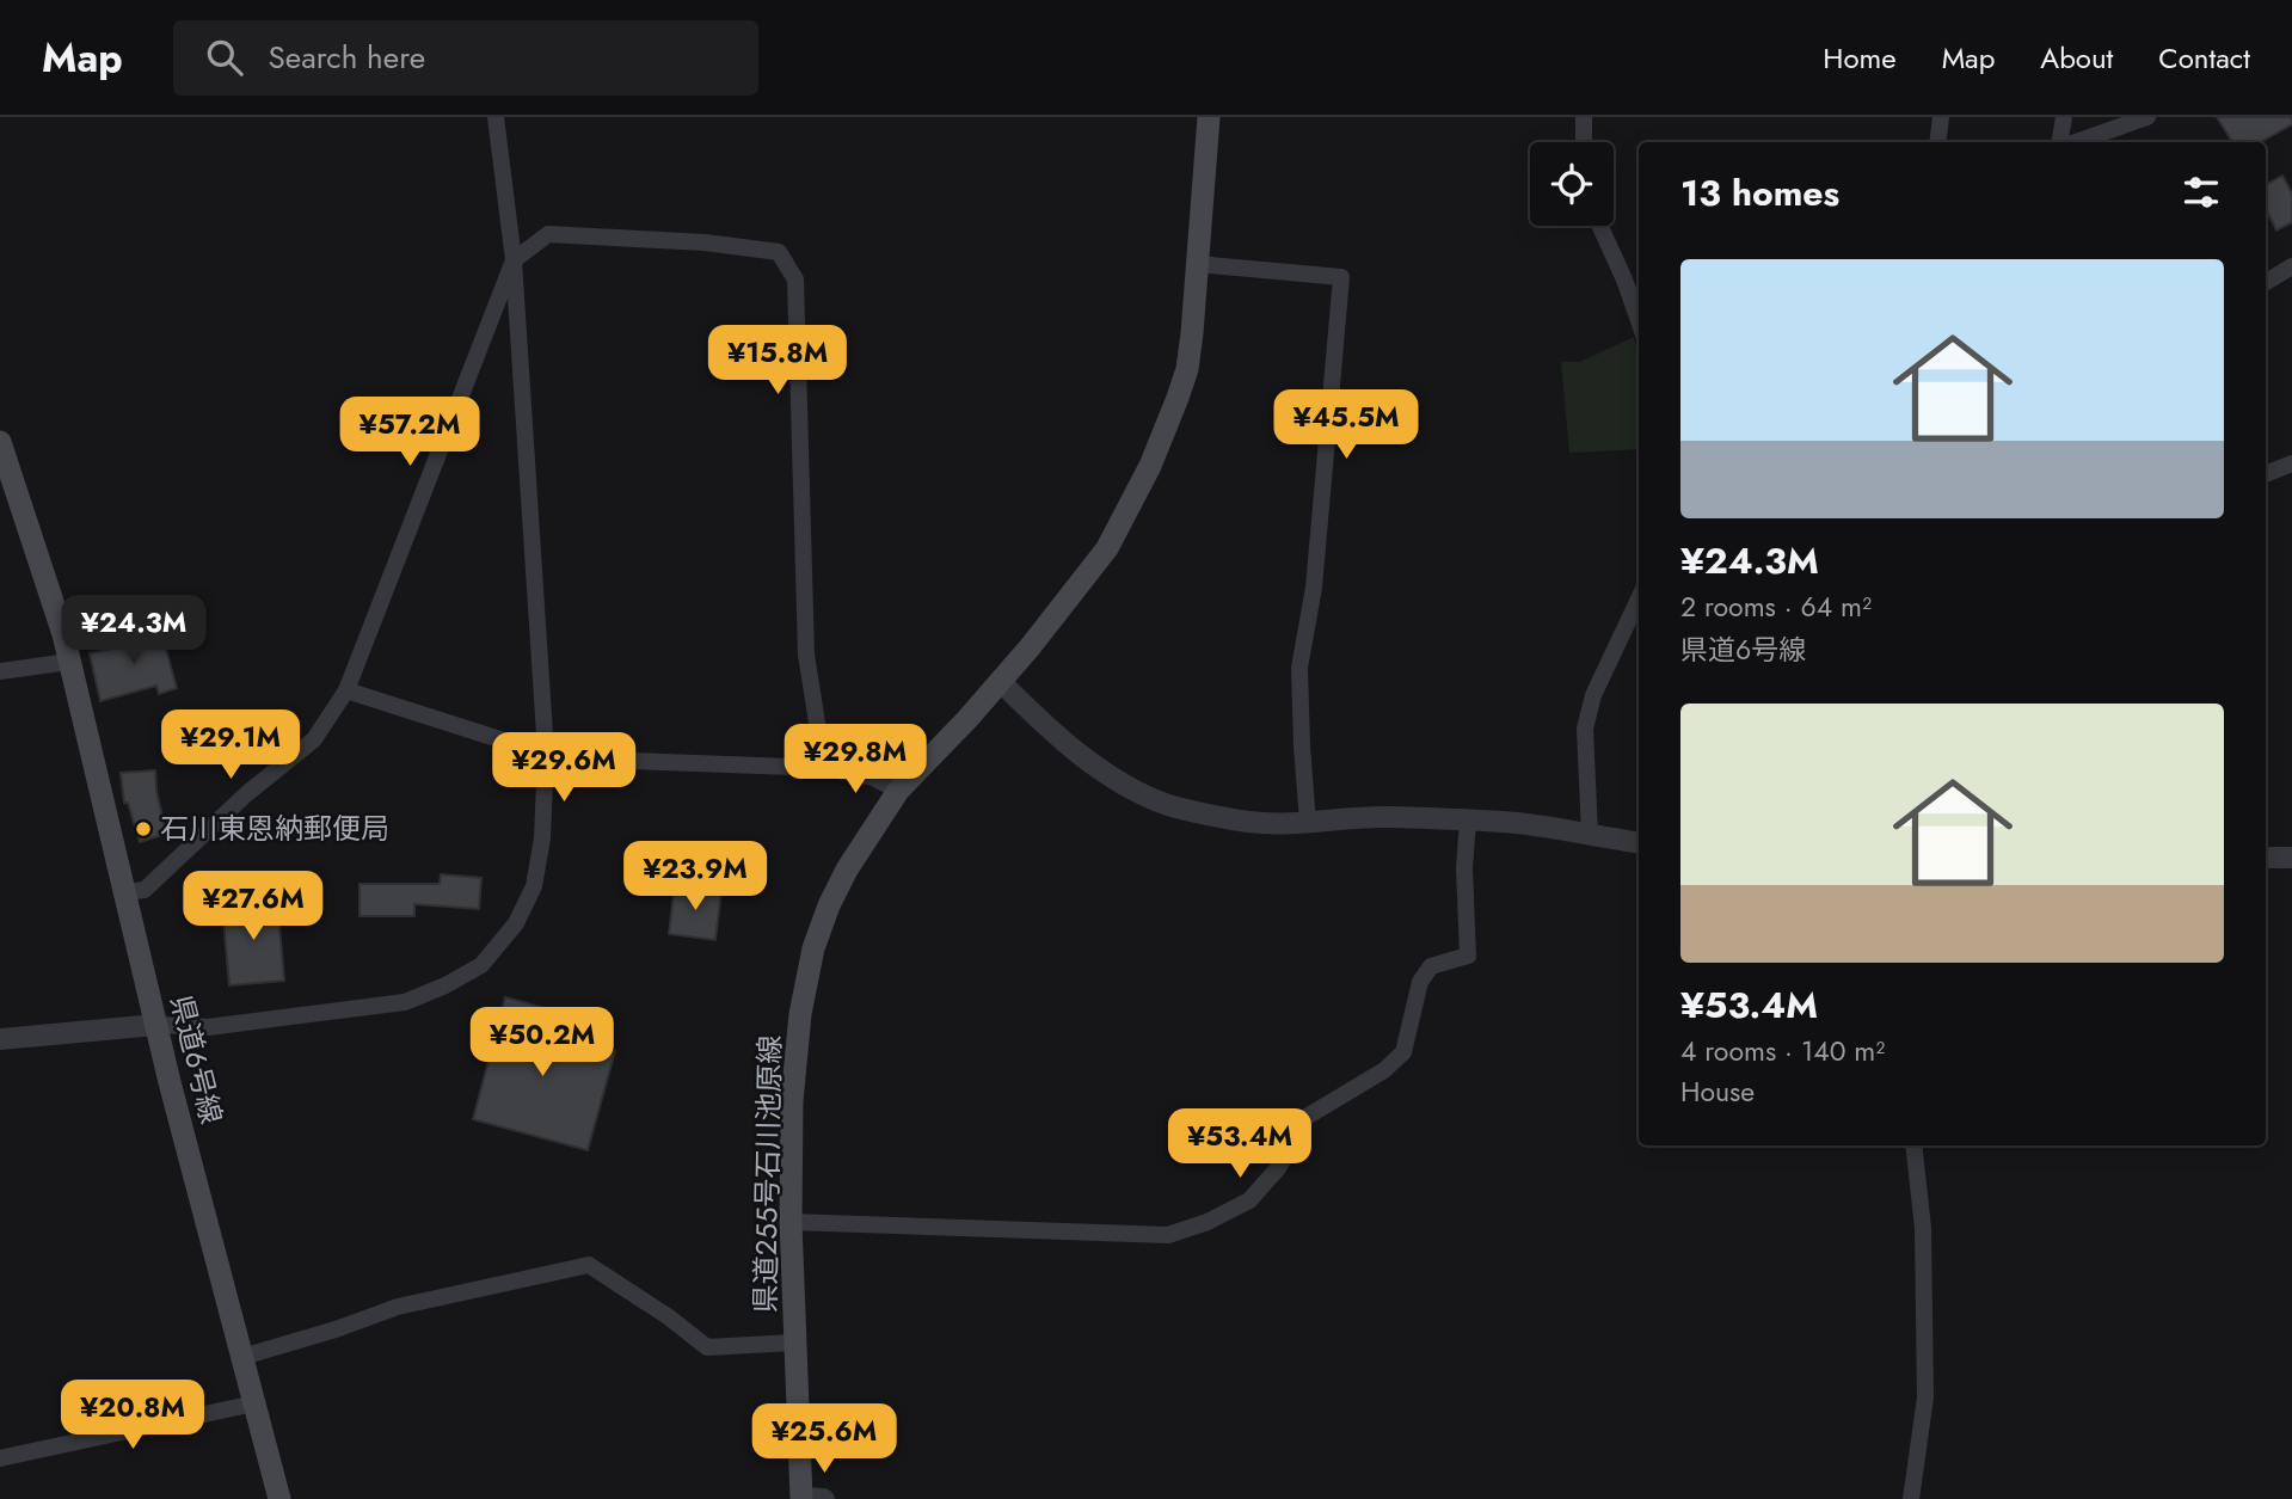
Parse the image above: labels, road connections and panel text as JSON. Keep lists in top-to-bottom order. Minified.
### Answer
{"streets":{"main road":["県道6号線","県道255号石川池原線"]},"places":["石川東恩納郵便局"],"page":{"header":"Map","search":"Search here","nav":["Home","Map","About","Contact"],"heading":"13 homes","list":[{"name":"¥24.3M","note":"2 rooms · 64 m² · 県道6号線"},{"name":"¥53.4M","note":"4 rooms · 140 m² · House"}],"price":["¥15.8M","¥45.5M","¥57.2M","¥24.3M","¥29.1M","¥29.8M","¥29.6M","¥23.9M","¥27.6M","¥50.2M","¥53.4M","¥20.8M","¥25.6M"]}}
